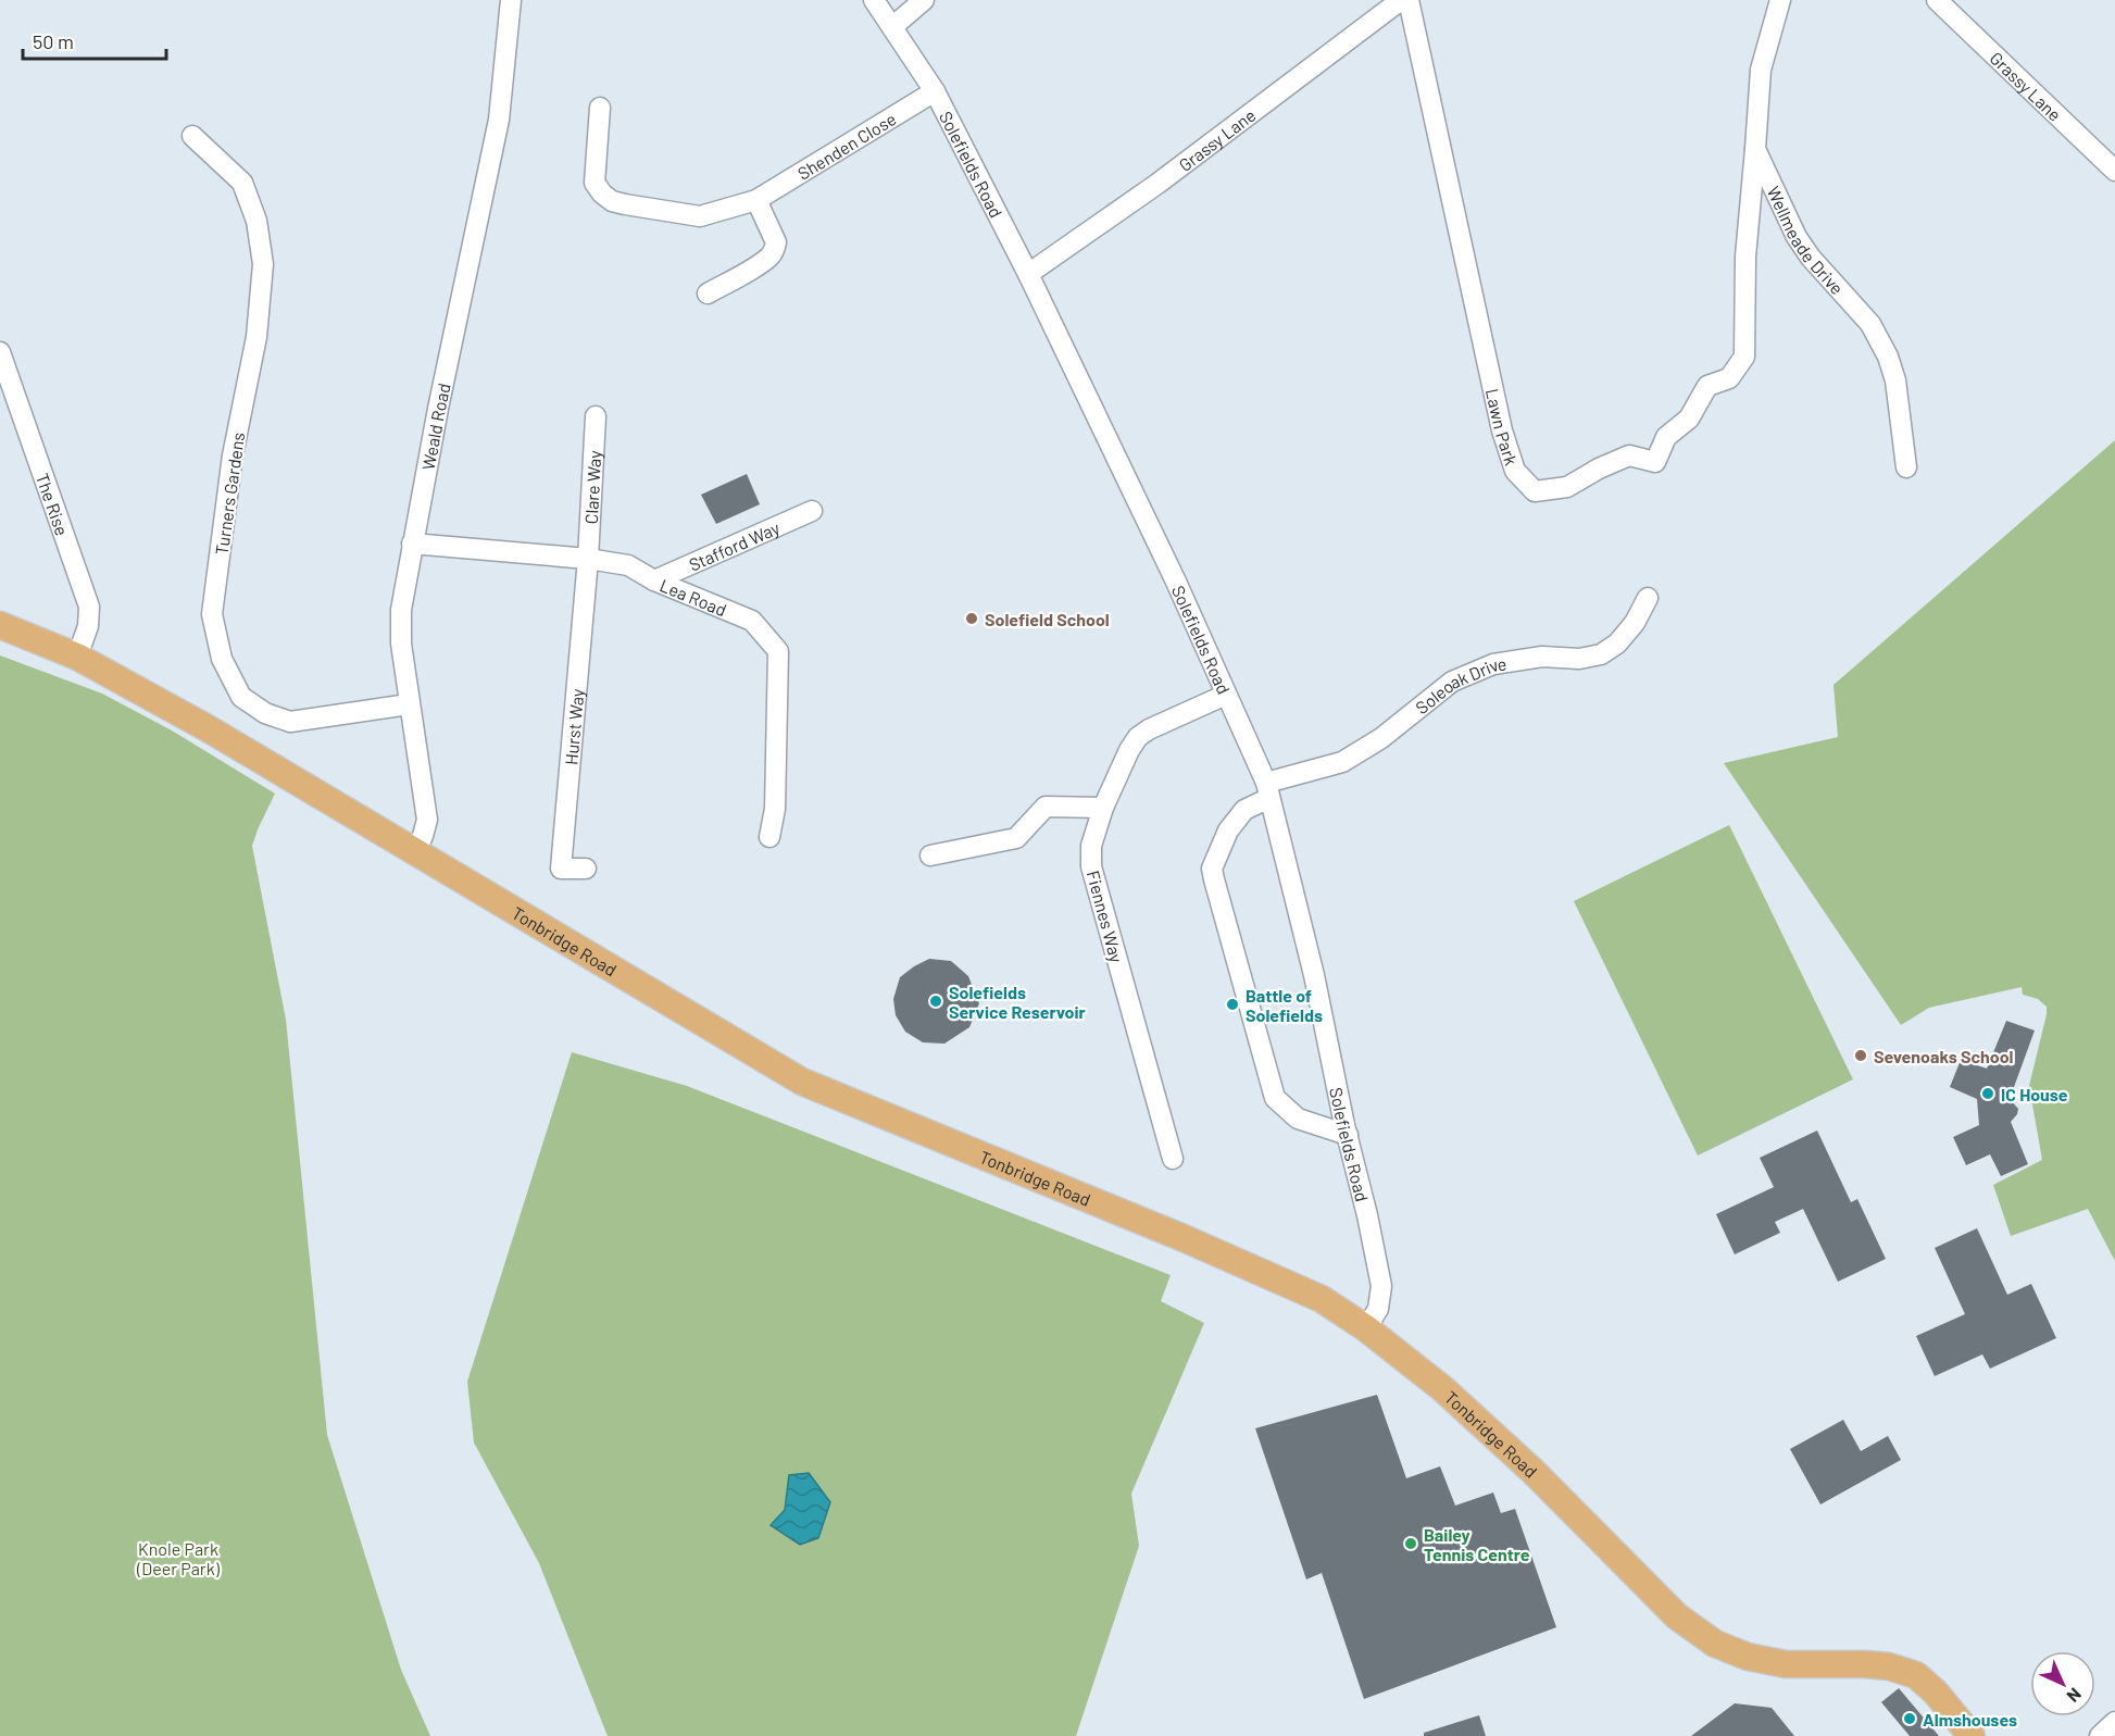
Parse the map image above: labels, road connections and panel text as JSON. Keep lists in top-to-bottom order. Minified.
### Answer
{"streets":{"main road":["Tonbridge Road"],"street":["Grassy Lane","Shenden Close","Solefields Road","Wellmeade Drive","Weald Road","Lawn Park","Clare Way","Turners Gardens","The Rise","Stafford Way","Lea Road","Soleoak Drive","Hurst Way","Fiennes Way"]},"crossings":[["Grassy Lane","Solefields Road"],["Shenden Close","Solefields Road"],["Solefields Road","Soleoak Drive"],["Solefields Road","Fiennes Way"],["Solefields Road","Tonbridge Road"],["Wellmeade Drive","Lawn Park"],["Weald Road","Turners Gardens"],["Weald Road","Lea Road"],["Weald Road","Tonbridge Road"],["Clare Way","Lea Road"],["Clare Way","Hurst Way"],["The Rise","Tonbridge Road"],["Stafford Way","Lea Road"],["Lea Road","Hurst Way"]],"parks":["Knole Park (Deer Park)"],"places":["Solefield School","Solefields Service Reservoir","Battle of Solefields","Sevenoaks School","IC House","Bailey Tennis Centre","Almshouses"],"scale_bar":"50 m","north":"bottom right"}
